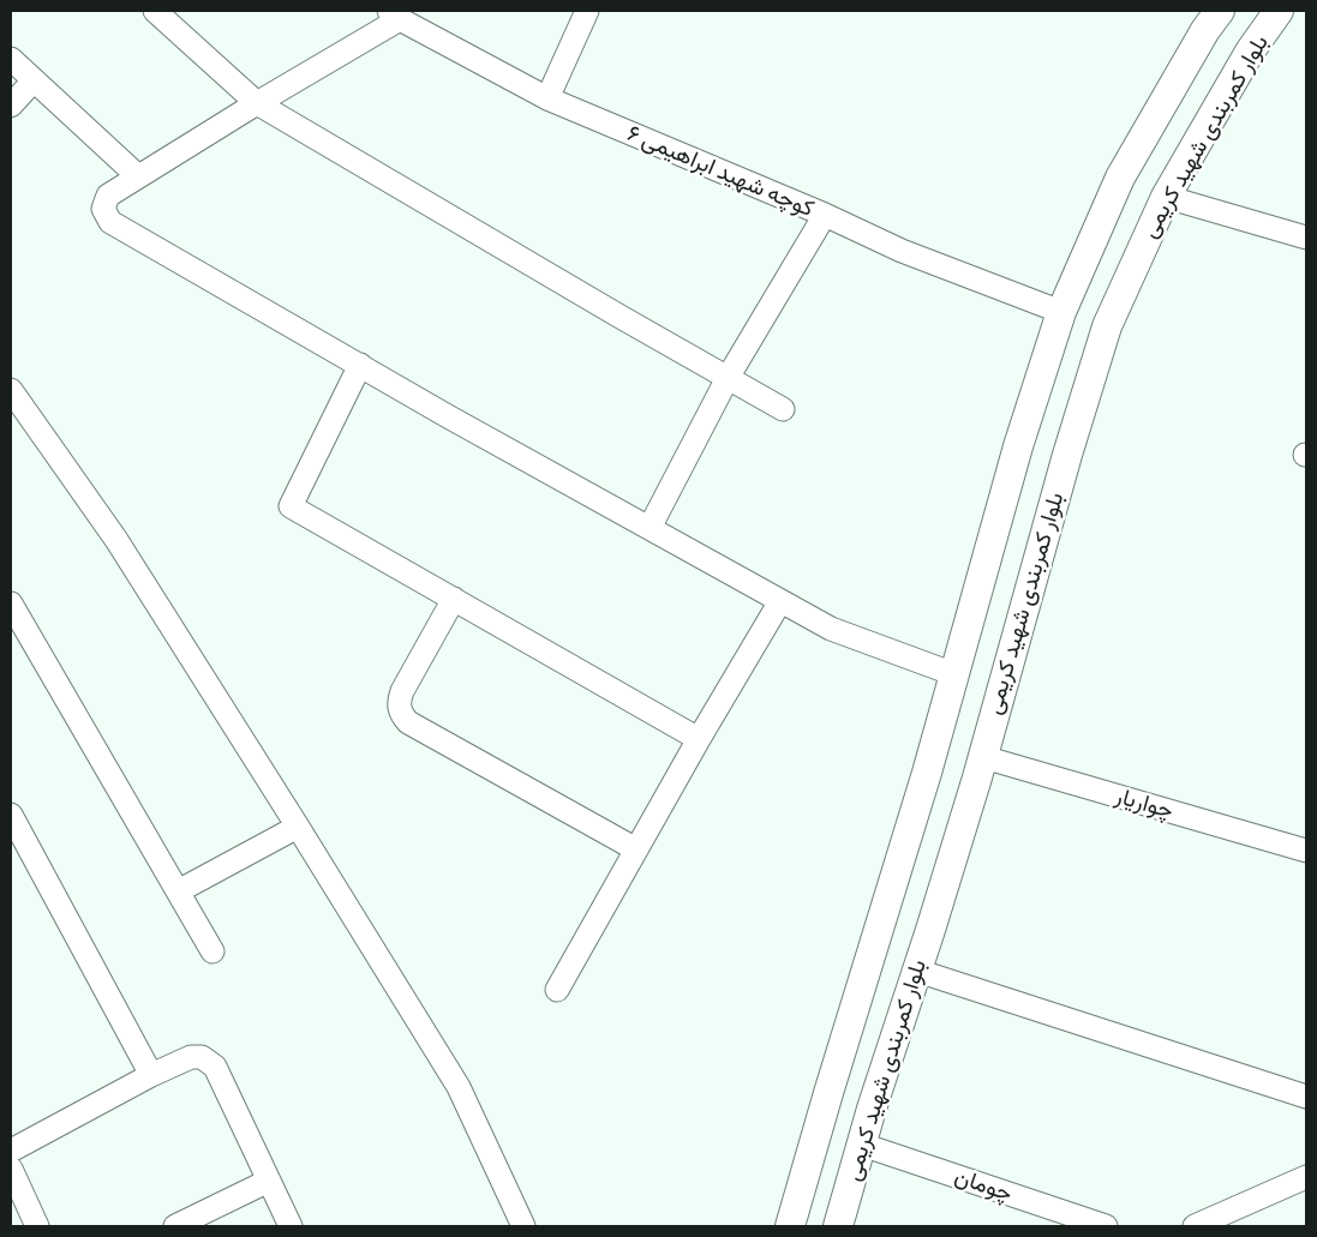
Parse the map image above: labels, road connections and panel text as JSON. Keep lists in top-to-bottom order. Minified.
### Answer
{"streets":{"street":["بلوار کمربندی شهید کریمی","کوچه شهید ابراهیمی ۶","چواریار","چومان"]},"crossings":[["بلوار کمربندی شهید کریمی","کوچه شهید ابراهیمی ۶"],["بلوار کمربندی شهید کریمی","چواریار"],["بلوار کمربندی شهید کریمی","چومان"]]}
